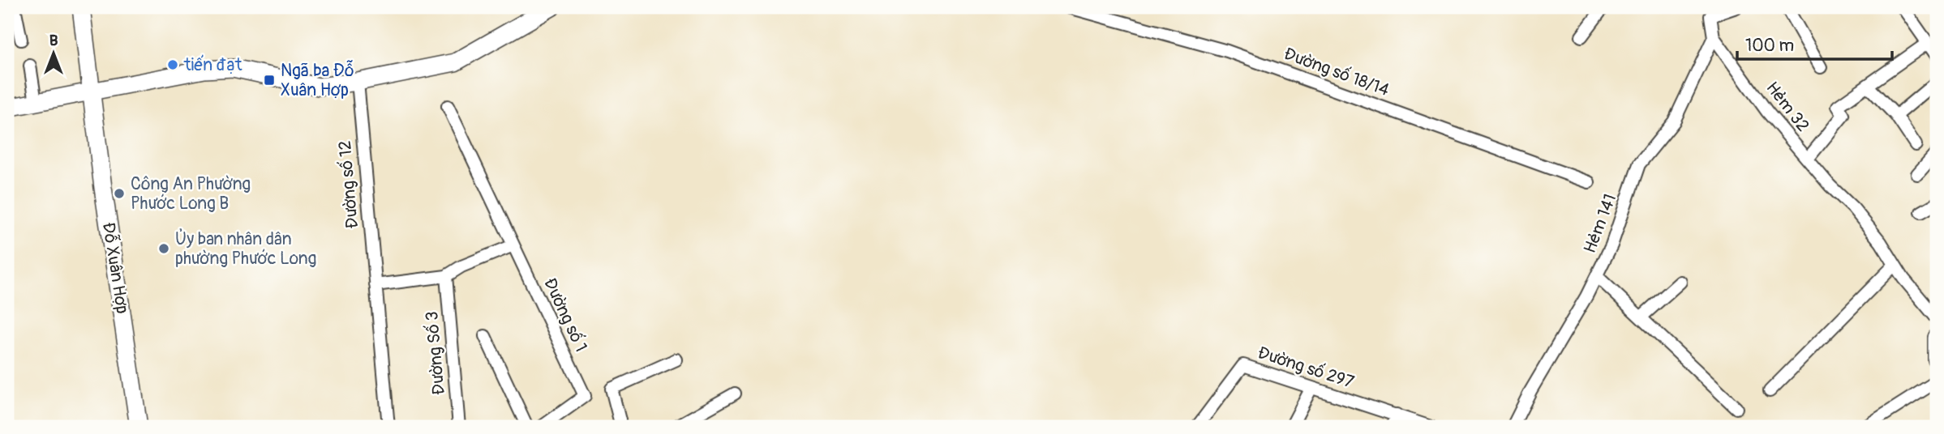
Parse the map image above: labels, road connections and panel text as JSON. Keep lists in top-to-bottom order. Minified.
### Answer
{"streets":{"street":["Đường số 18/14","Hẻm 32","Đường số 12","Hẻm 141","Đỗ Xuân Hợp","Đường số 1","Đường Số 3","Đường số 297"]},"crossings":[["Hẻm 32","Hẻm 141"]],"places":{"other":["tiến đạt","Công An Phường Phước Long B","Ủy ban nhân dân phường Phước Long"],"transit":["Ngã ba Đỗ Xuân Hợp"]},"scale_bar":"100 m","north":"top"}
